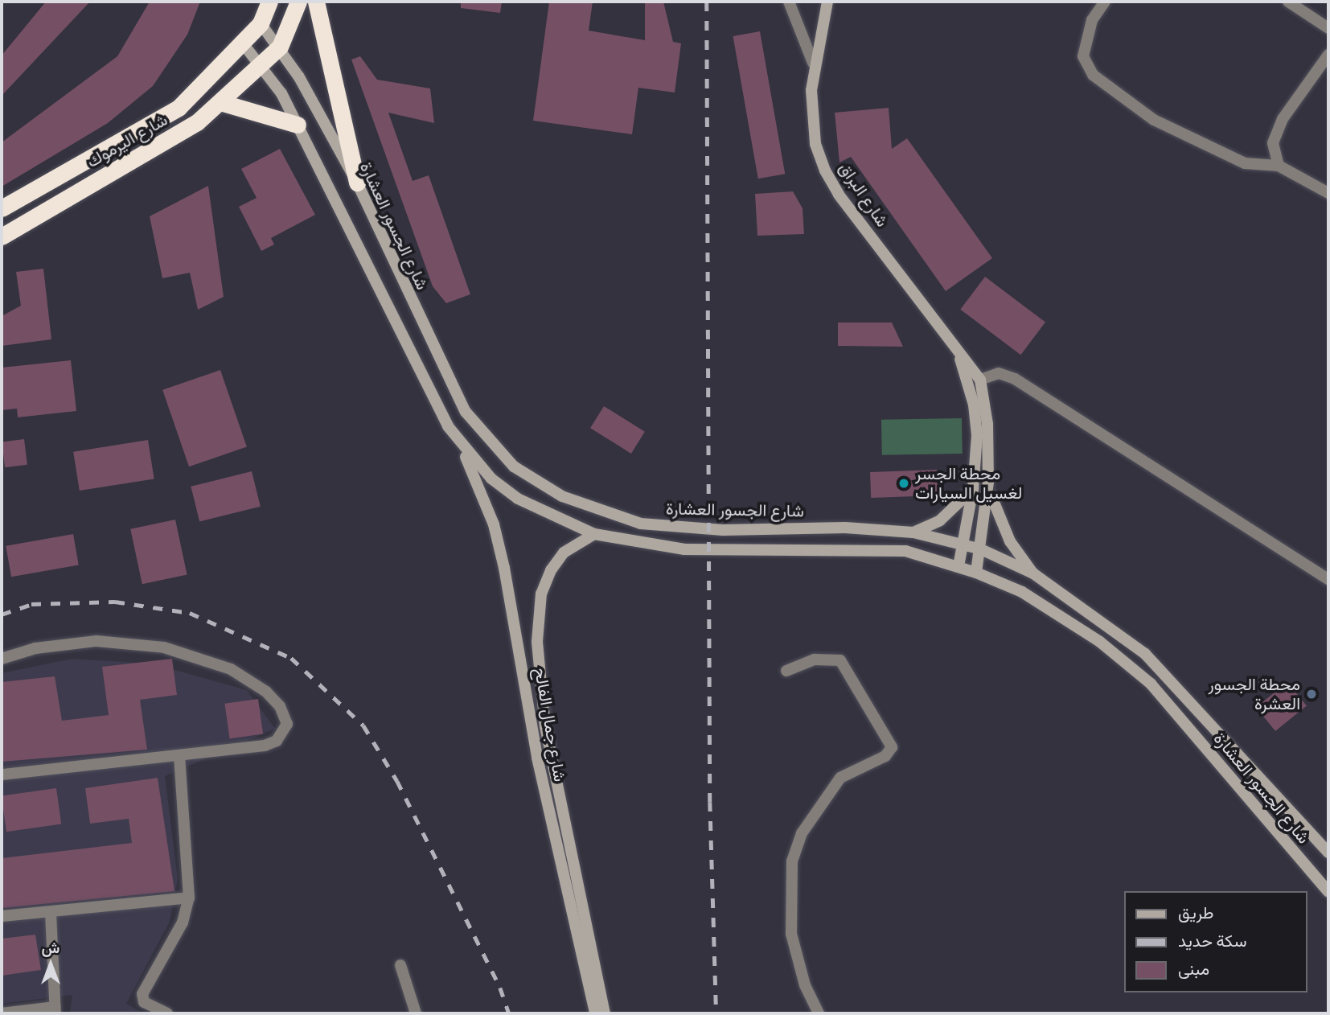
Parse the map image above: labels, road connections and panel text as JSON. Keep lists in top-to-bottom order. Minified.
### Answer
{"streets":{"highway":["شارع اليرموك"],"main road":["شارع البراق","شارع الجسور العشارة","شارع جمال الفالح"]},"crossings":[["شارع اليرموك","شارع الجسور العشارة"],["شارع البراق","شارع الجسور العشارة"],["شارع الجسور العشارة","شارع جمال الفالح"]],"places":["محطة الجسر لغسيل السيارات","محطة الجسور العشرة"],"legend":["طريق","سكة حديد","مبنى"],"north":"top"}
